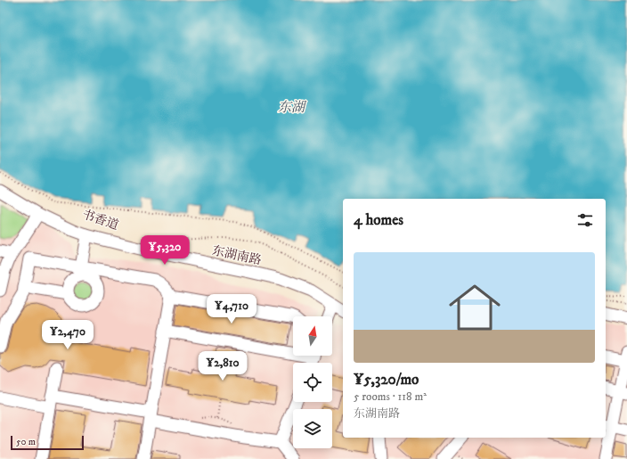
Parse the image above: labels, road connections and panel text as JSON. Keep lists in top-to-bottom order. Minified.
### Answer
{"streets":{"street":["东湖南路"]},"water":["东湖"],"scale_bar":"50 m","north":"top","page":{"heading":"4 homes","price":["¥5,320","¥4,710","¥2,470","¥2,810"],"list":[{"name":"¥5,320/mo","note":"5 rooms · 118 m² · 东湖南路"}],"scale":"50 m"}}
